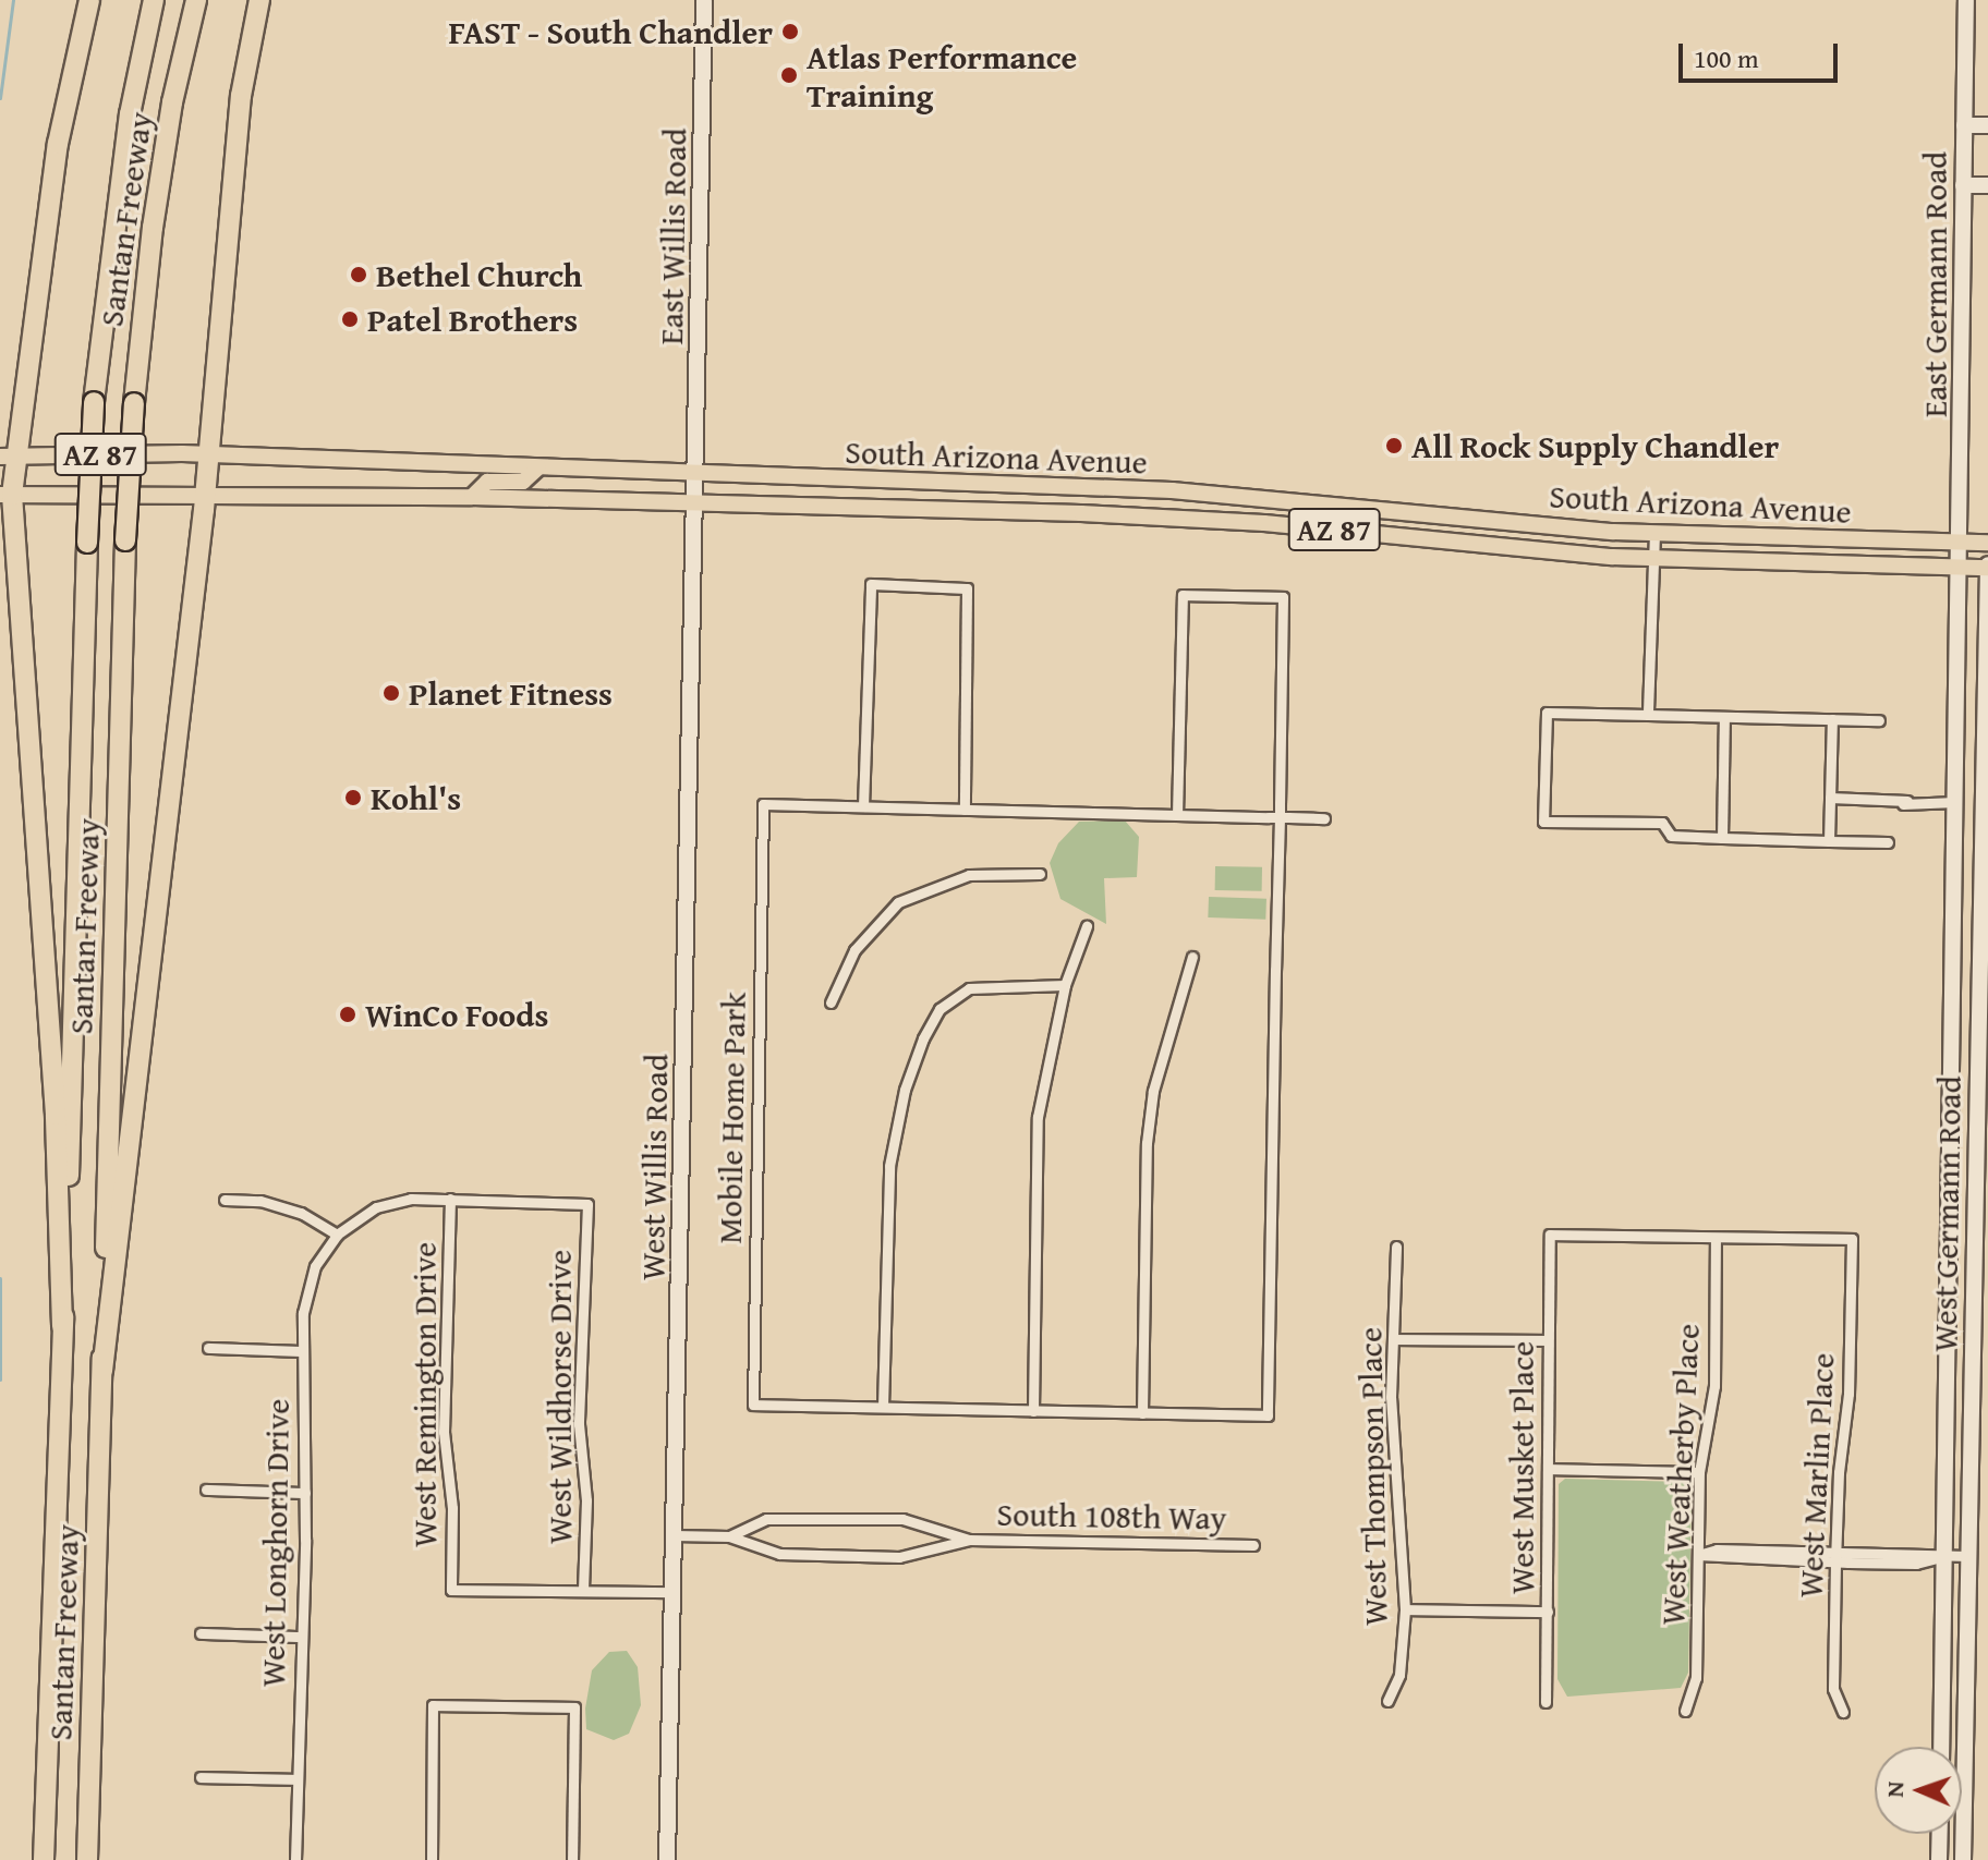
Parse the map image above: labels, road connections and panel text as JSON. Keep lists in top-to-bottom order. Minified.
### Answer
{"streets":{"highway":["Santan Freeway"],"main road":["East Willis Road","East Germann Road","AZ 87","South Arizona Avenue","West Willis Road","West Germann Road"],"street":["Mobile Home Park","West Remington Drive","West Wildhorse Drive","West Musket Place","West Weatherby Place","West Marlin Place","West Thompson Place","South 108th Way","West Longhorn Drive"]},"crossings":[["East Willis Road","South Arizona Avenue"],["East Willis Road","West Willis Road"],["East Germann Road","South Arizona Avenue"],["East Germann Road","West Germann Road"],["South Arizona Avenue","West Willis Road"],["South Arizona Avenue","West Germann Road"],["West Willis Road","South 108th Way"],["West Remington Drive","West Wildhorse Drive"],["West Musket Place","West Weatherby Place"],["West Musket Place","West Marlin Place"],["West Weatherby Place","West Marlin Place"]],"places":["FAST - South Chandler","Atlas Performance Training","Bethel Church","Patel Brothers","All Rock Supply Chandler","Planet Fitness","Kohl's","WinCo Foods"],"scale_bar":"100 m","north":"left"}
